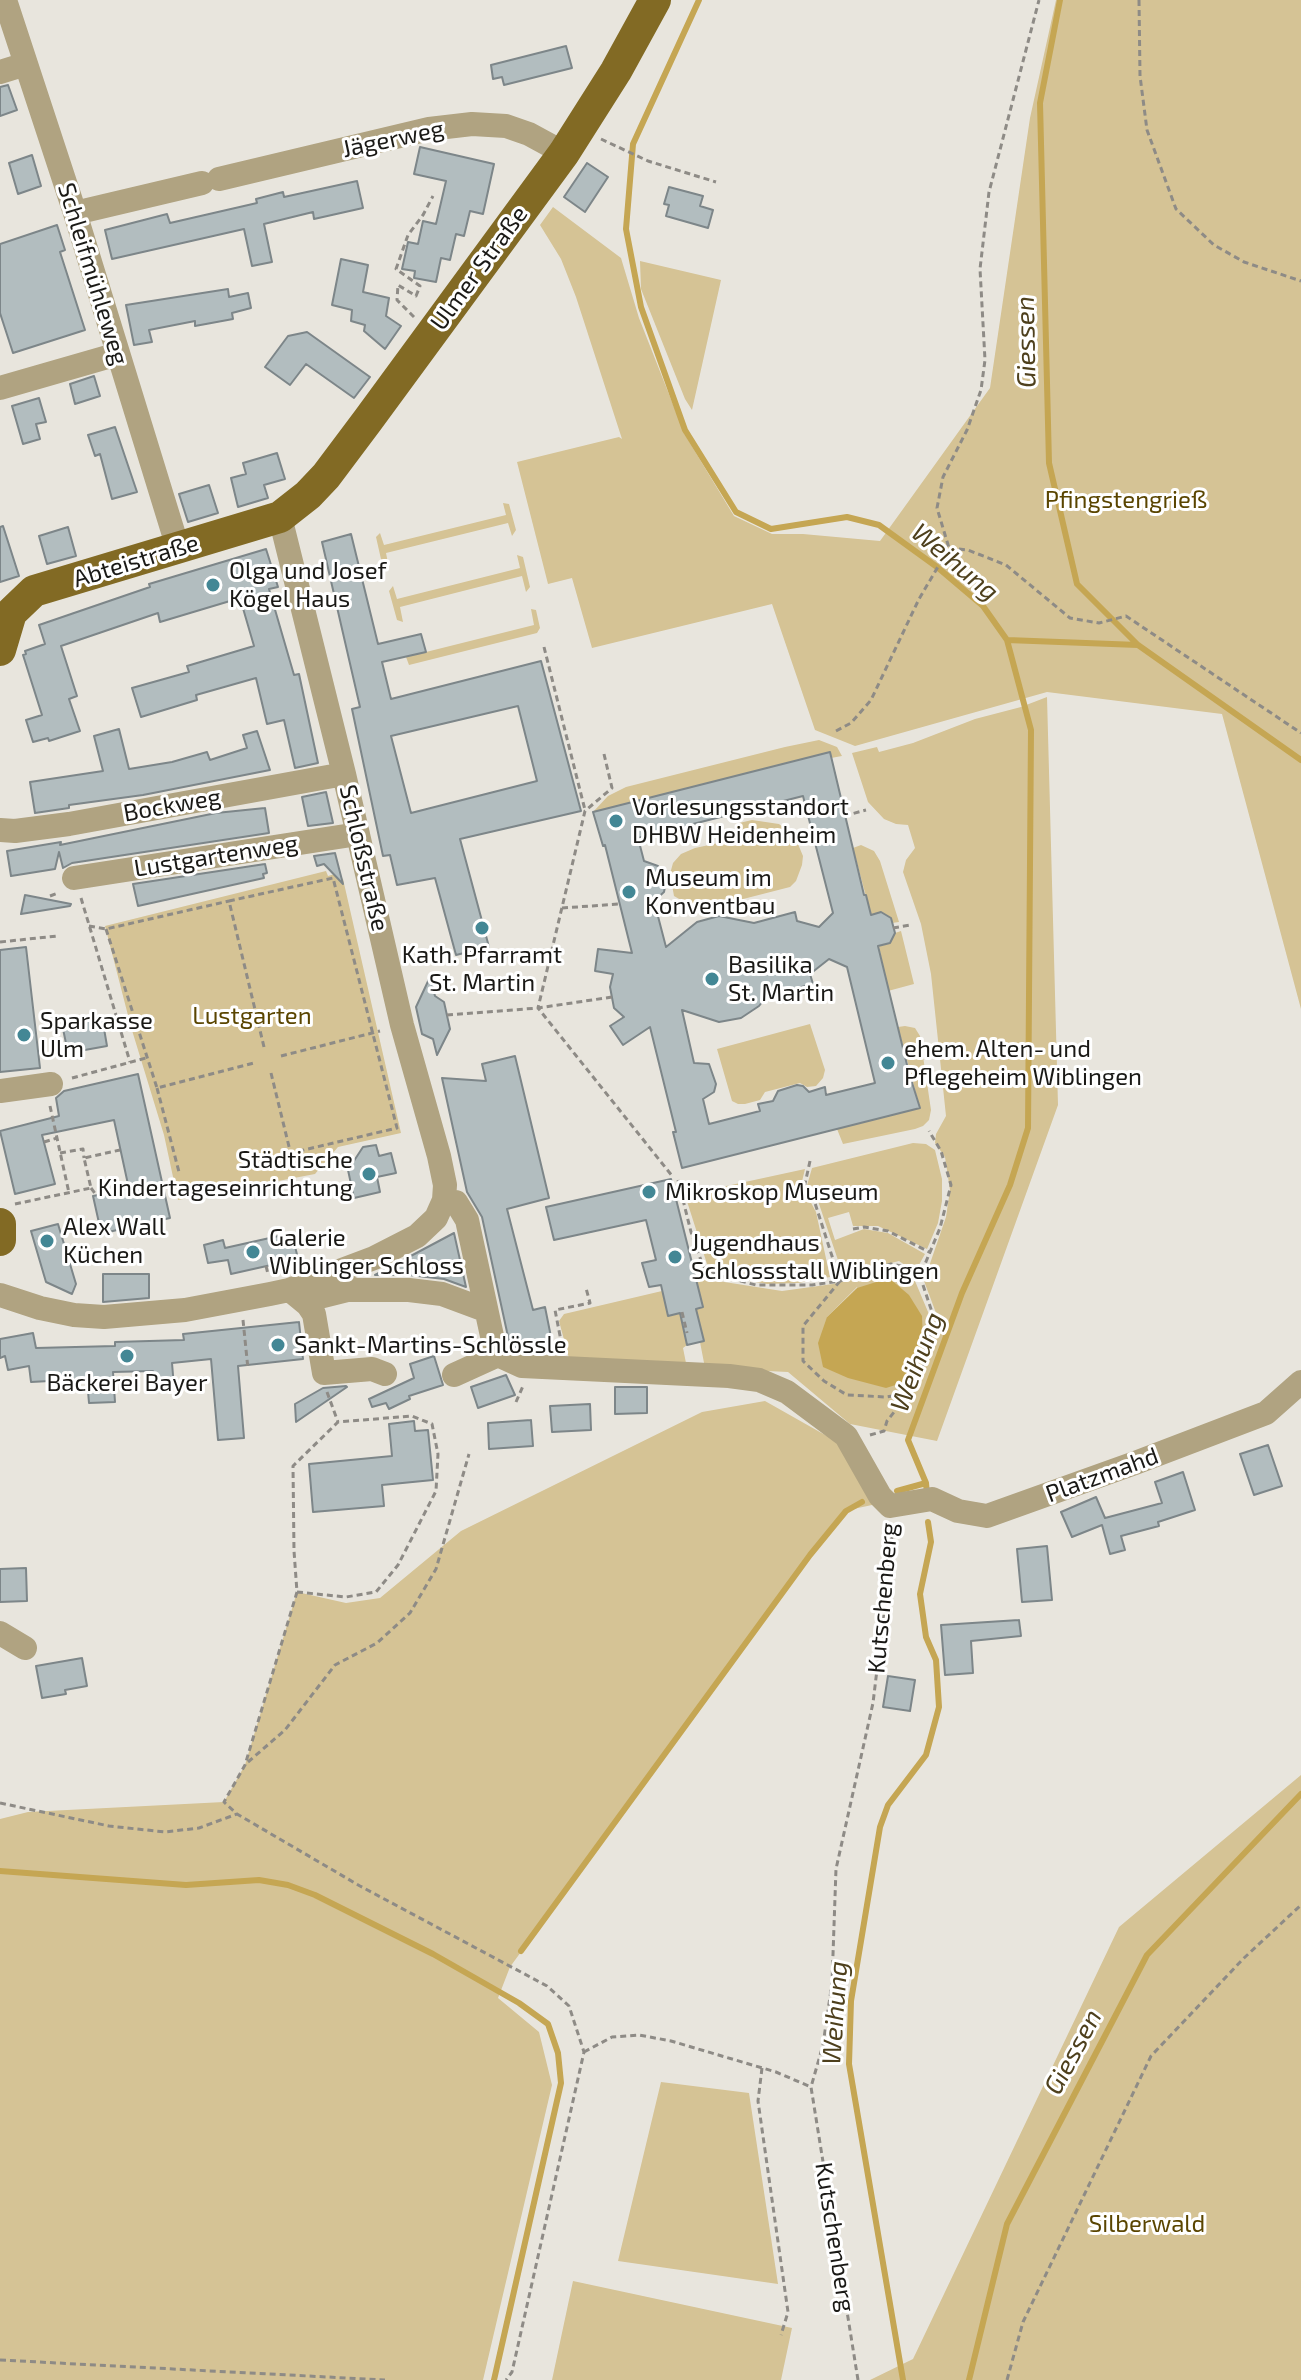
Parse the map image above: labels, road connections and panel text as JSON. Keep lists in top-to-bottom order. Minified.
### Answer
{"streets":{"main road":["Ulmer Straße","Abteistraße"],"street":["Jägerweg","Schleifmühleweg","Bockweg","Lustgartenweg","Schloßstraße","Platzmahd","Kutschenberg"]},"crossings":[["Jägerweg","Ulmer Straße"],["Jägerweg","Schleifmühleweg"],["Ulmer Straße","Abteistraße"],["Ulmer Straße","Schloßstraße"],["Schleifmühleweg","Abteistraße"],["Abteistraße","Schloßstraße"],["Bockweg","Schloßstraße"],["Lustgartenweg","Schloßstraße"],["Platzmahd","Kutschenberg"]],"water":["Giessen","Weihung"],"parks":["Pfingstengrieß","Lustgarten","Silberwald"],"places":["Olga und Josef Kögel Haus","Vorlesungsstandort DHBW Heidenheim","Museum im Konventbau","Kath. Pfarramt St. Martin","Basilika St. Martin","Sparkasse Ulm","ehem. Alten- und Pflegeheim Wiblingen","Städtische Kindertageseinrichtung","Mikroskop Museum","Alex Wall Küchen","Galerie Wiblinger Schloss","Jugendhaus Schlossstall Wiblingen","Sankt-Martins-Schlössle","Bäckerei Bayer"]}
